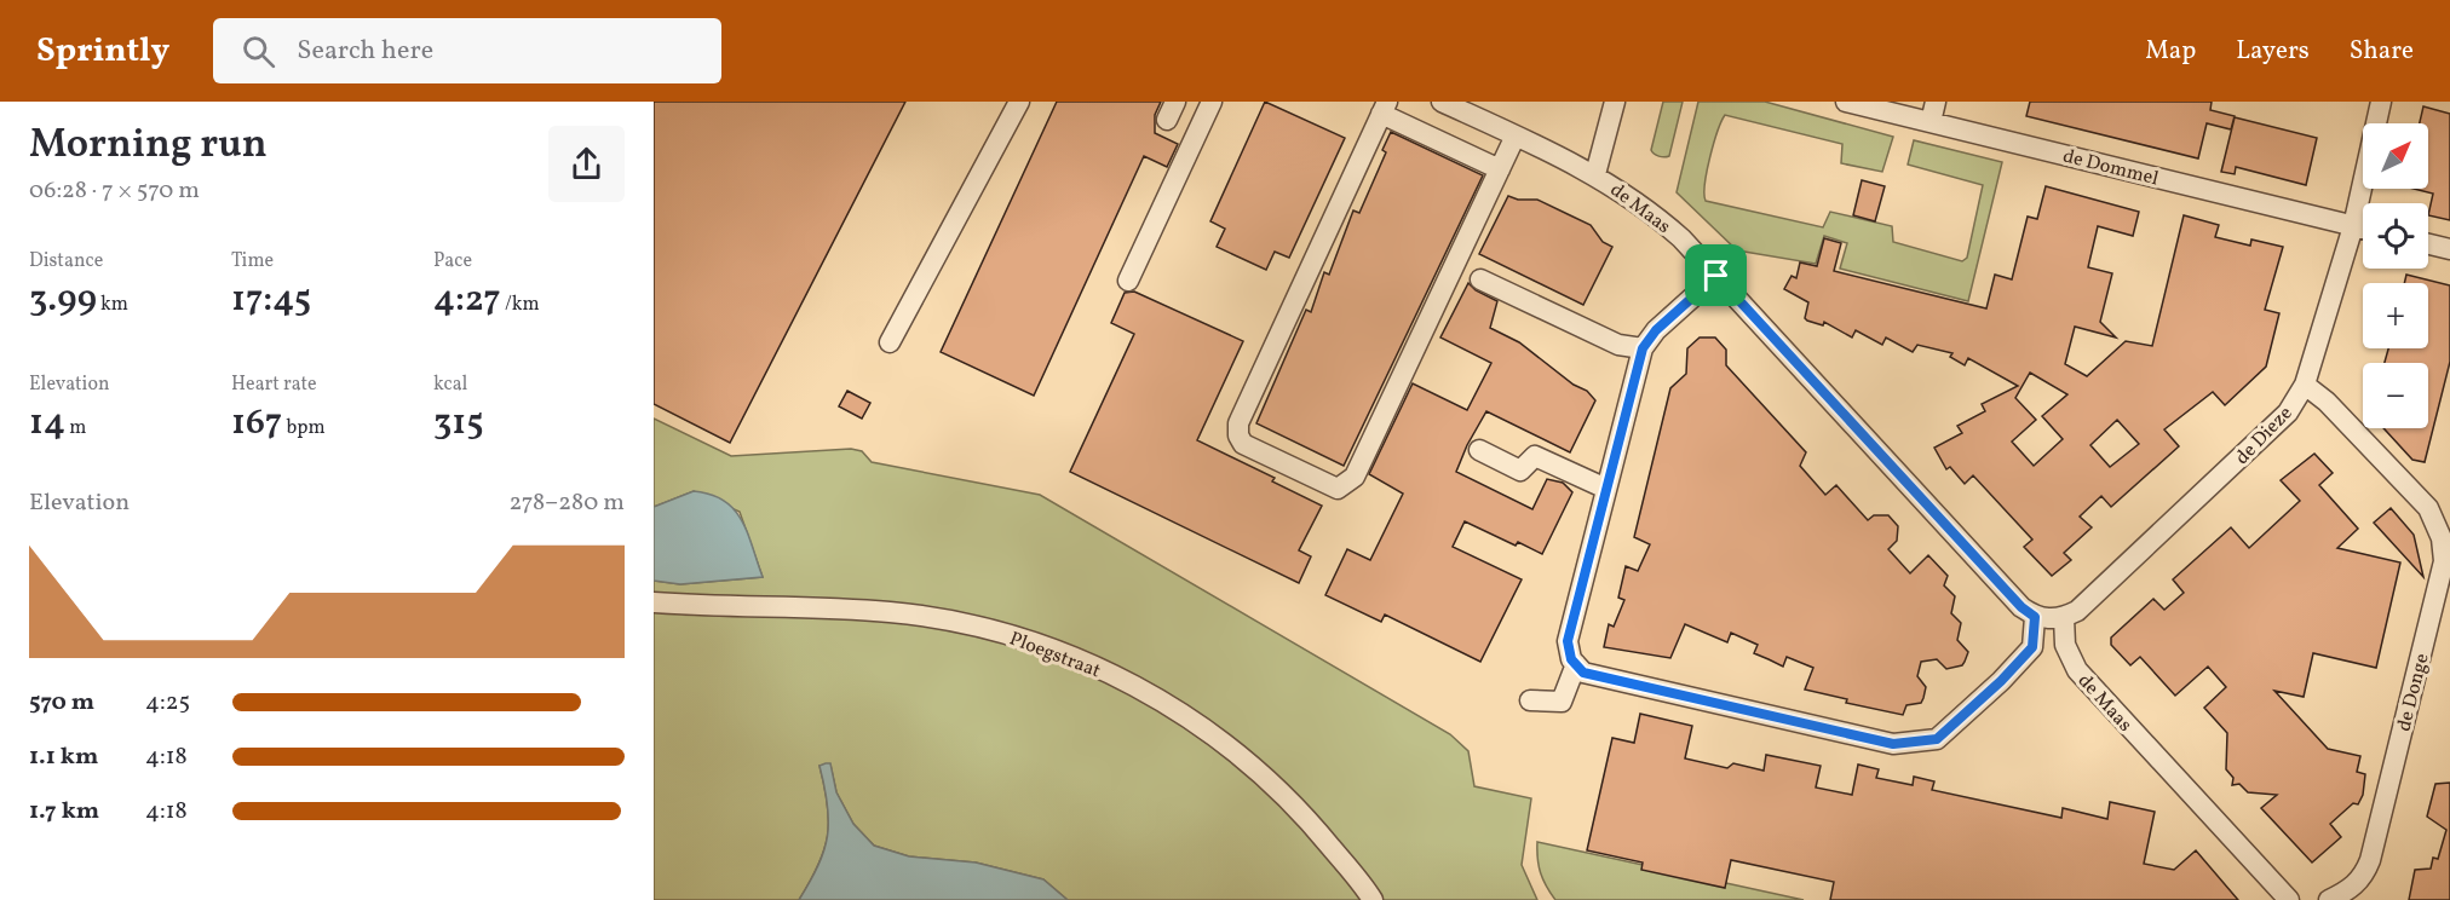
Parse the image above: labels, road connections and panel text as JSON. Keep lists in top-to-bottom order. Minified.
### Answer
{"streets":{"street":["de Dommel","de Maas","de Dieze","Ploegstraat","de Donge"]},"crossings":[["de Dommel","de Dieze"],["de Maas","de Dieze"],["de Dieze","de Donge"]],"north":"top right","page":{"header":"Sprintly","search":"Search here","nav":["Map","Layers","Share"],"heading":["Morning run","06:28 · 7 × 570 m"],"map_buttons":["+","−"],"stats":[["Distance","3.99 km"],["Time","17:45"],["Pace","4:27 /km"],["Elevation","14 m"],["Heart rate","167 bpm"],["kcal","315"]],"chart":["Elevation","278–280 m"],"list":[{"name":"570 m","note":"4:25"},{"name":"1.1 km","note":"4:18"},{"name":"1.7 km","note":"4:18"}]}}
